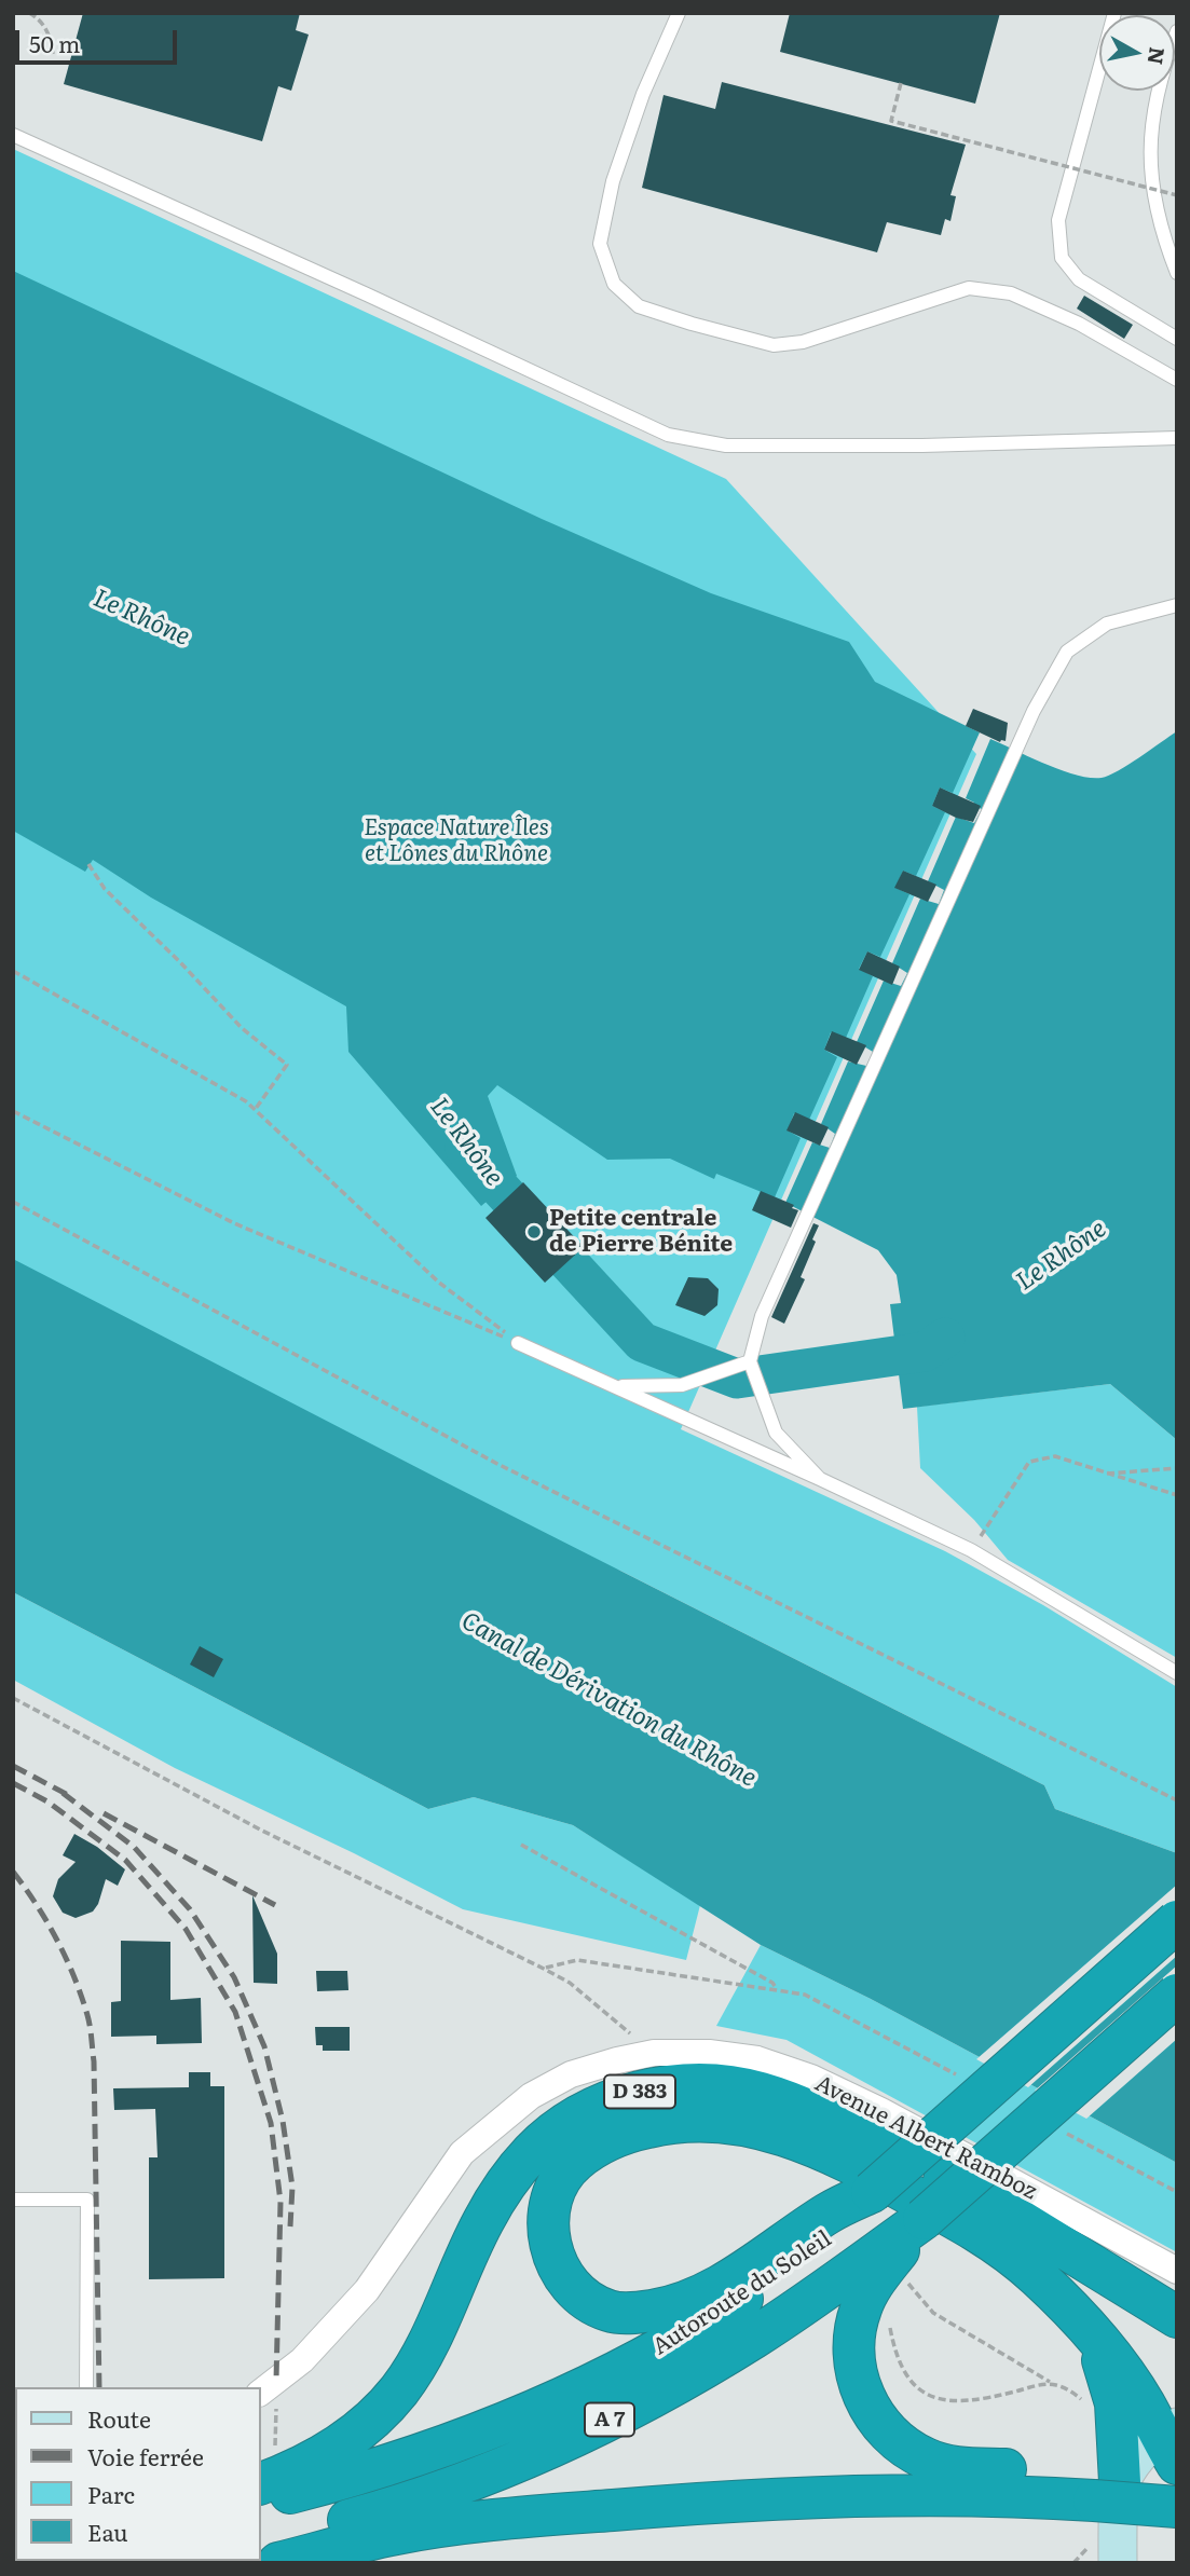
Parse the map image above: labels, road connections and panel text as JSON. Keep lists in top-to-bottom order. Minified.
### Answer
{"streets":{"highway":["D 383","Autoroute du Soleil","A 7"],"street":["Avenue Albert Ramboz"]},"crossings":[["D 383","Avenue Albert Ramboz"]],"water":["Le Rhône","Canal de Dérivation du Rhône"],"parks":["Espace Nature Îles et Lônes du Rhône"],"places":["Petite centrale de Pierre Bénite"],"legend":["Route","Voie ferrée","Parc","Eau"],"scale_bar":"50 m","north":"right"}
